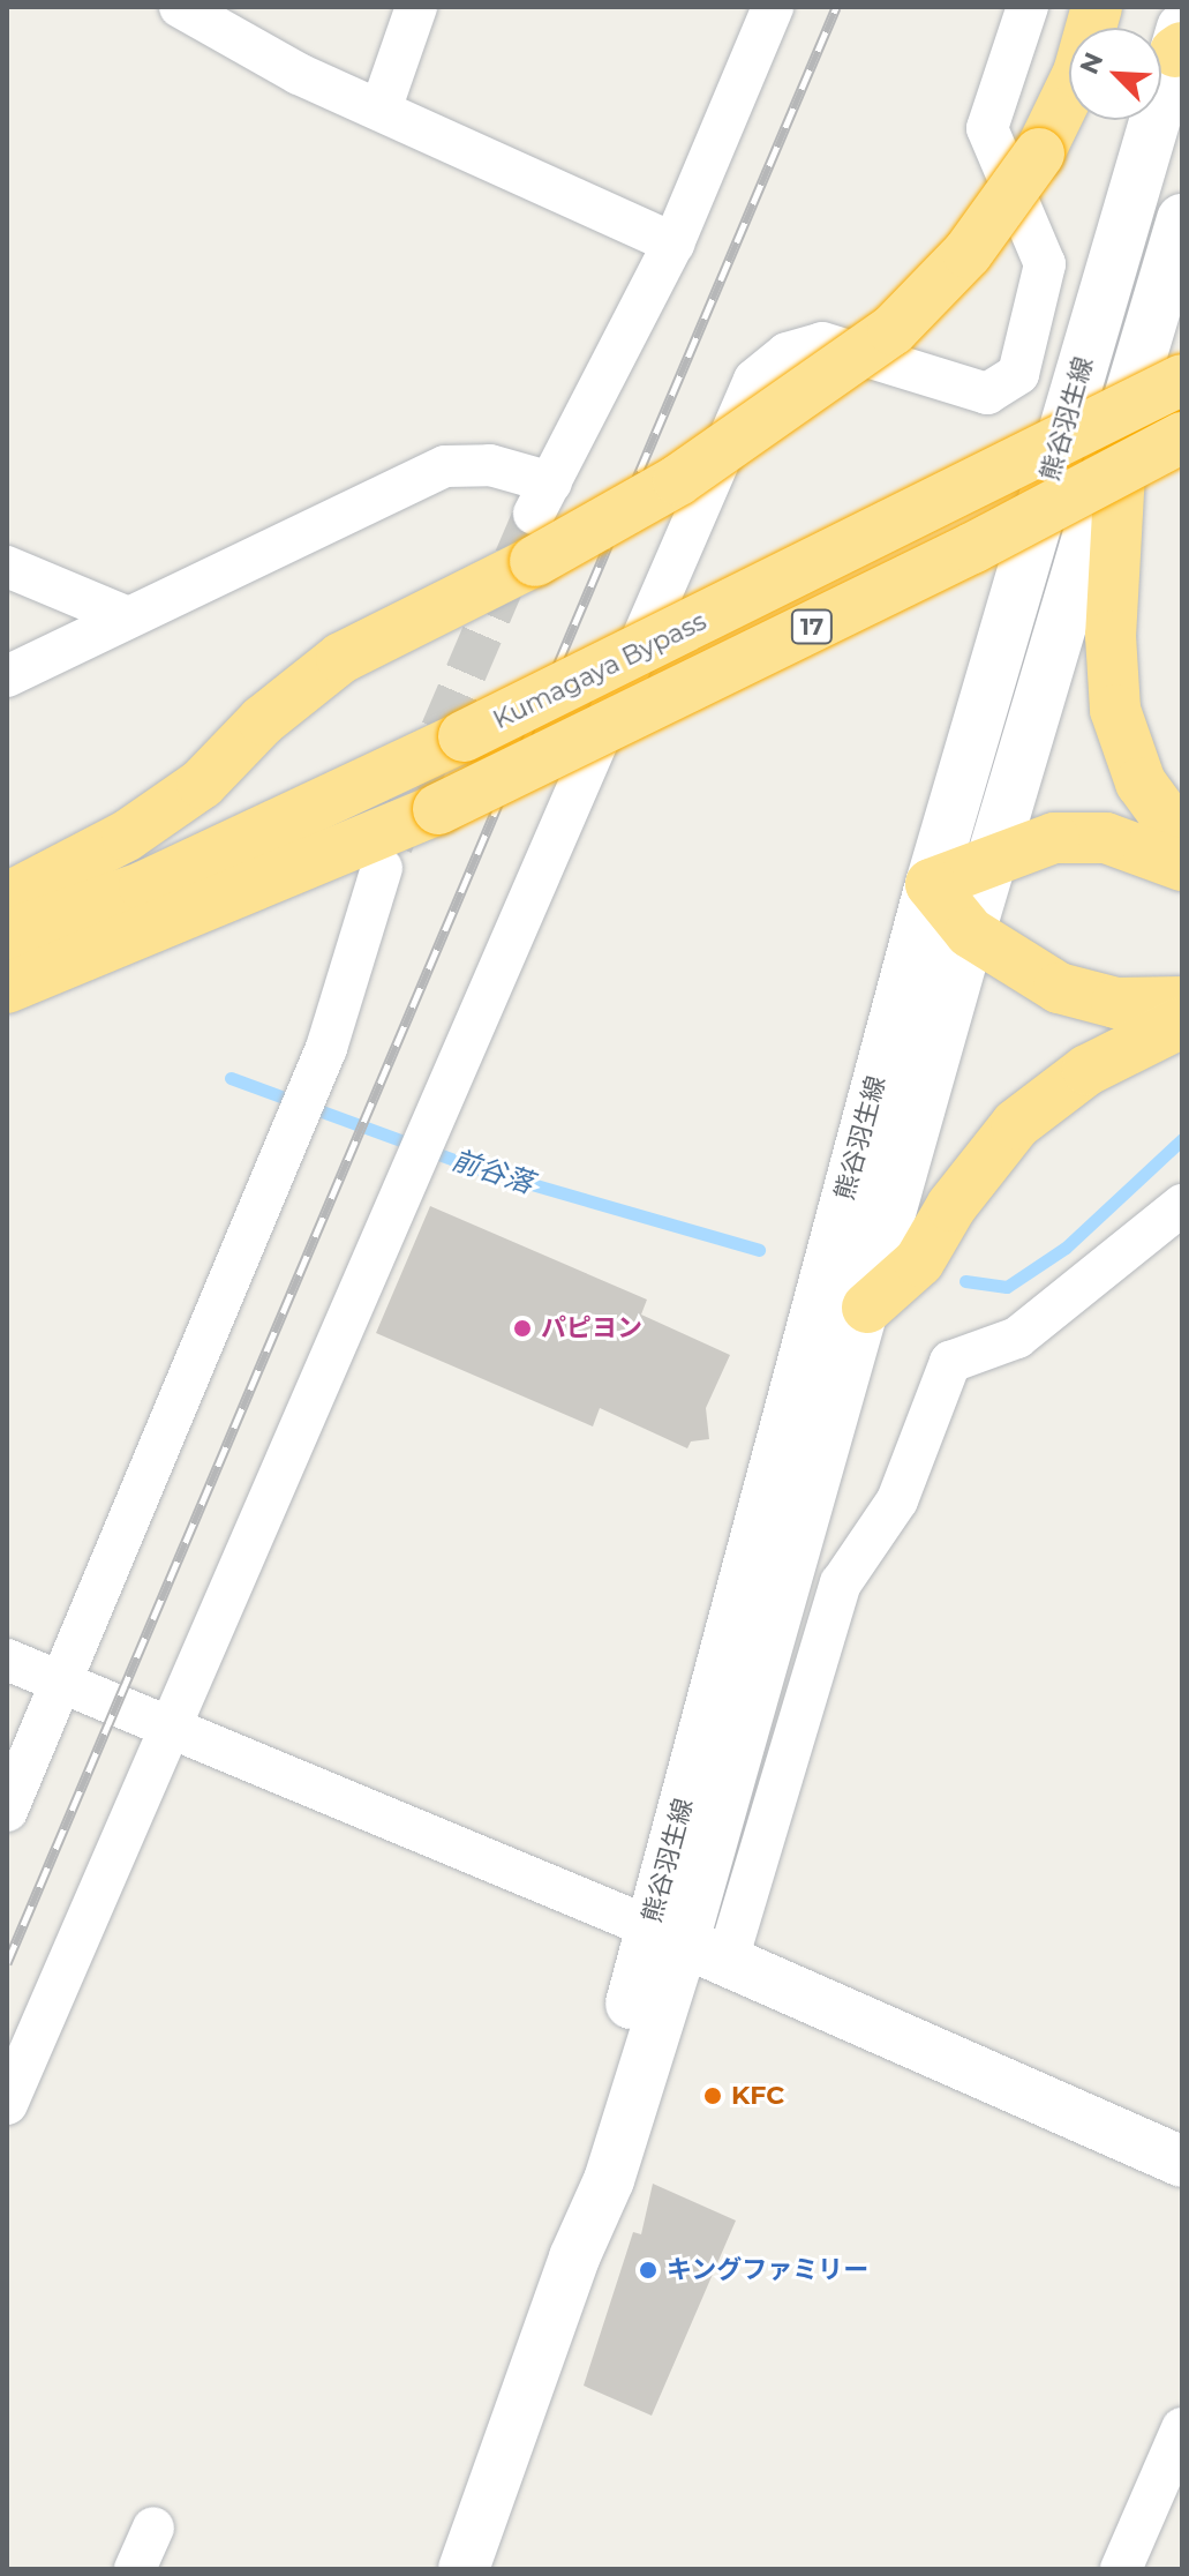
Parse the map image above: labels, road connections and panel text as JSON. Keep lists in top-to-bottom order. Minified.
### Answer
{"streets":{"highway":["17","Kumagaya Bypass"],"main road":["熊谷羽生線"]},"water":["前谷落"],"places":["パピヨン","KFC","キングファミリー"],"north":"top left"}
